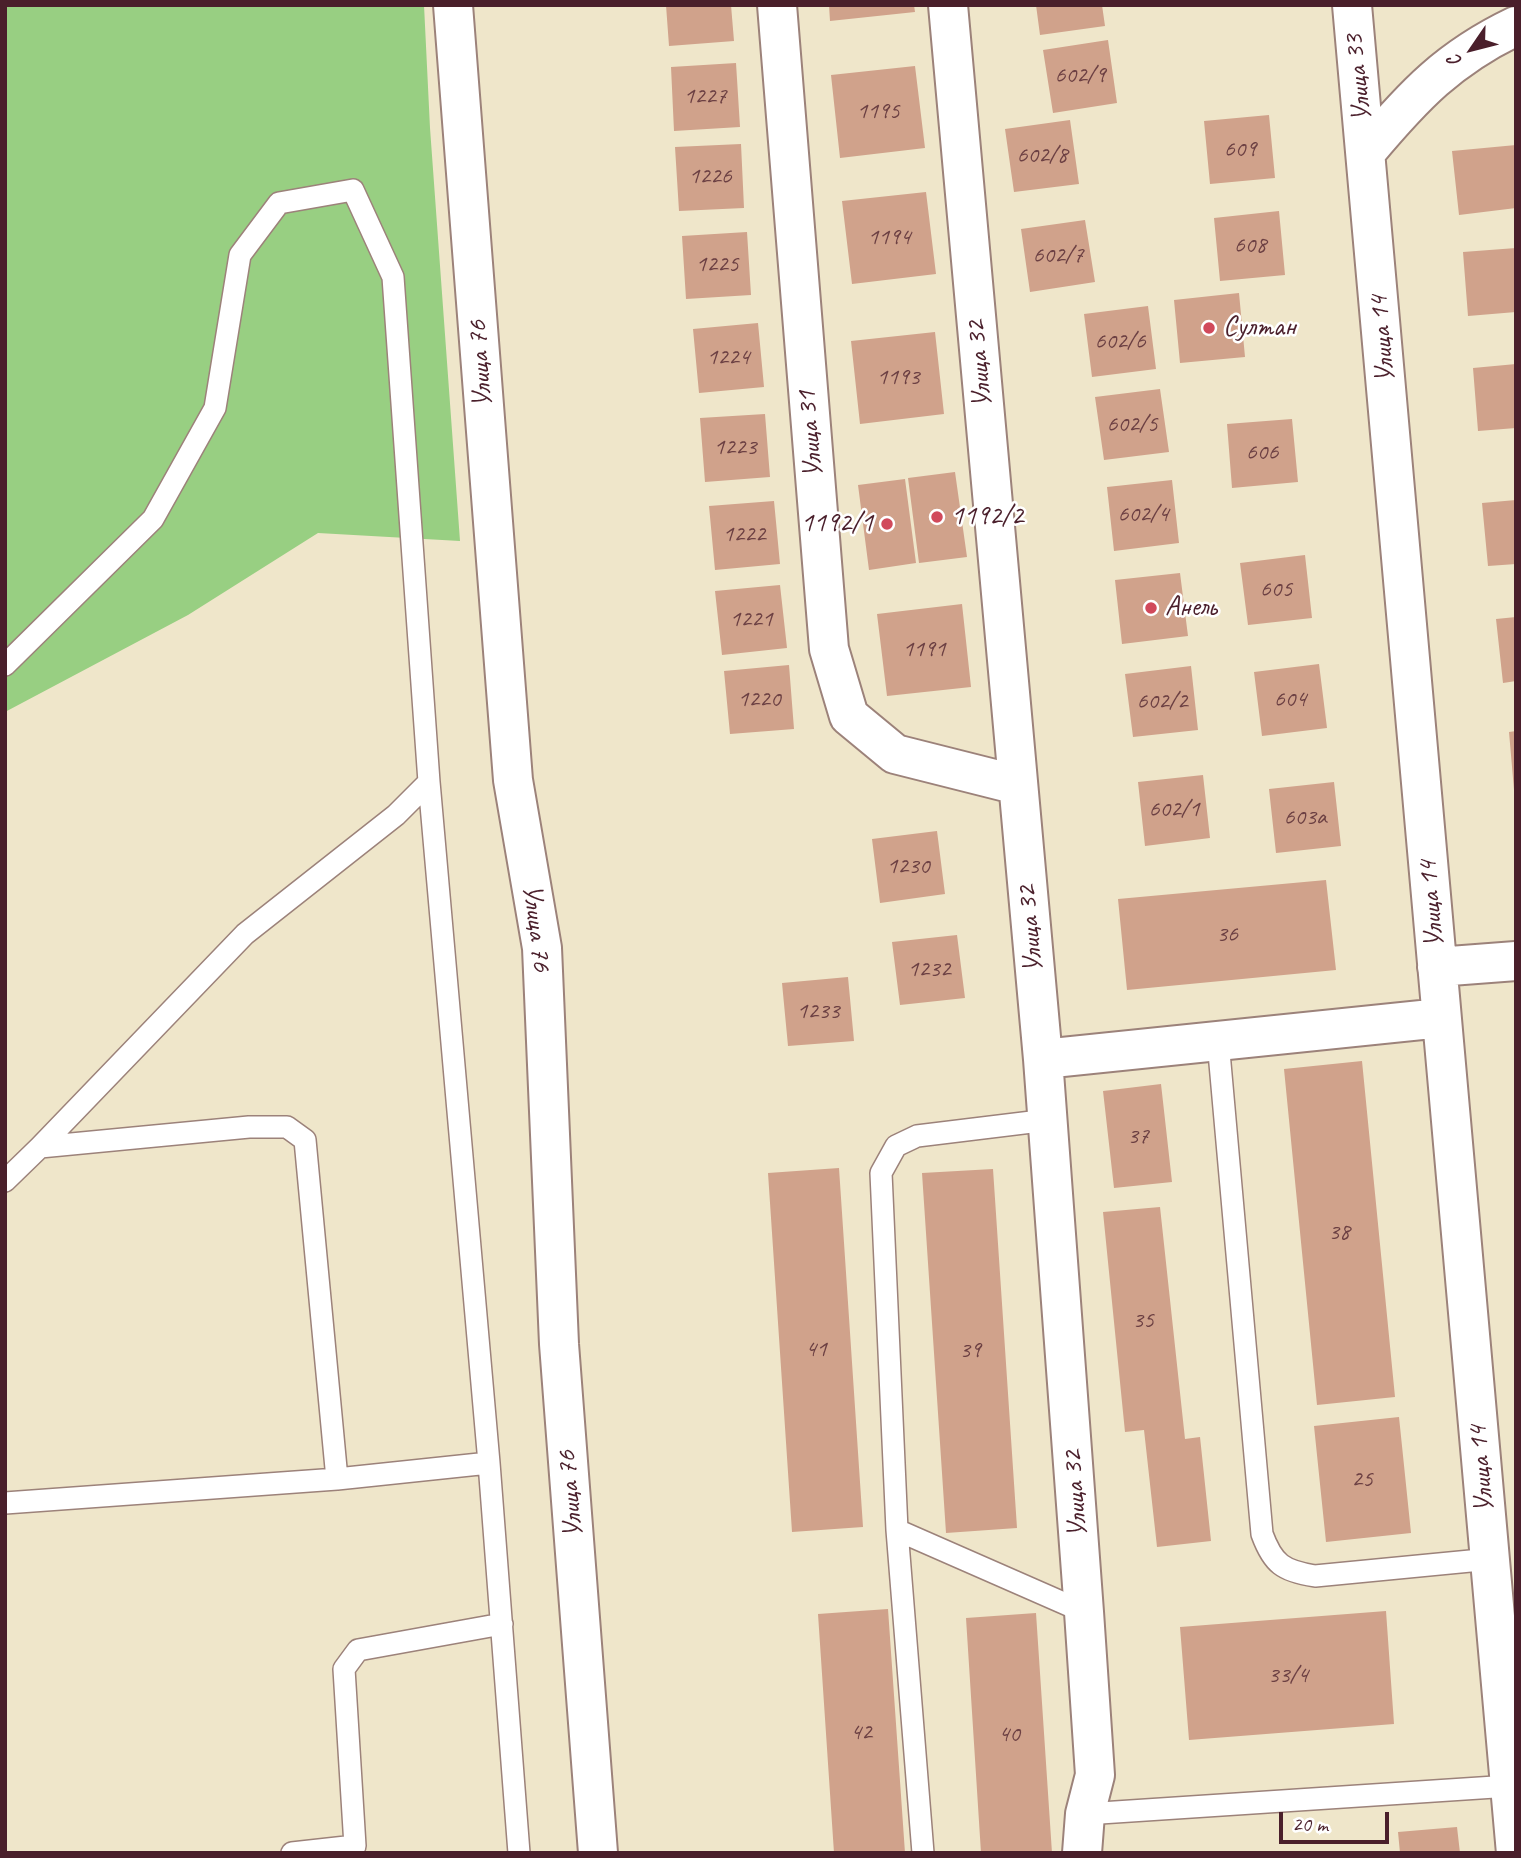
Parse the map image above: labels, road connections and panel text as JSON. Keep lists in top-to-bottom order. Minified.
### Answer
{"streets":{"street":["Улица 33","Улица 14","Улица 76","Улица 32","Улица 31"]},"crossings":[["Улица 33","Улица 14"],["Улица 32","Улица 31"]],"places":["Султан","1192/2","1192/1","Анель"],"house_numbers":["602/9","1227","1195","609","602/8","1226","1194","608","602/7","1225","602/6","1224","1193","602/5","1223","606","602/4","1222","605","1221","1191","1220","604","602/2","602/1","603а","1230","36","1232","1233","37","38","35","41","39","25","33/4","42","40"],"scale_bar":"20 m","north":"bottom left"}
